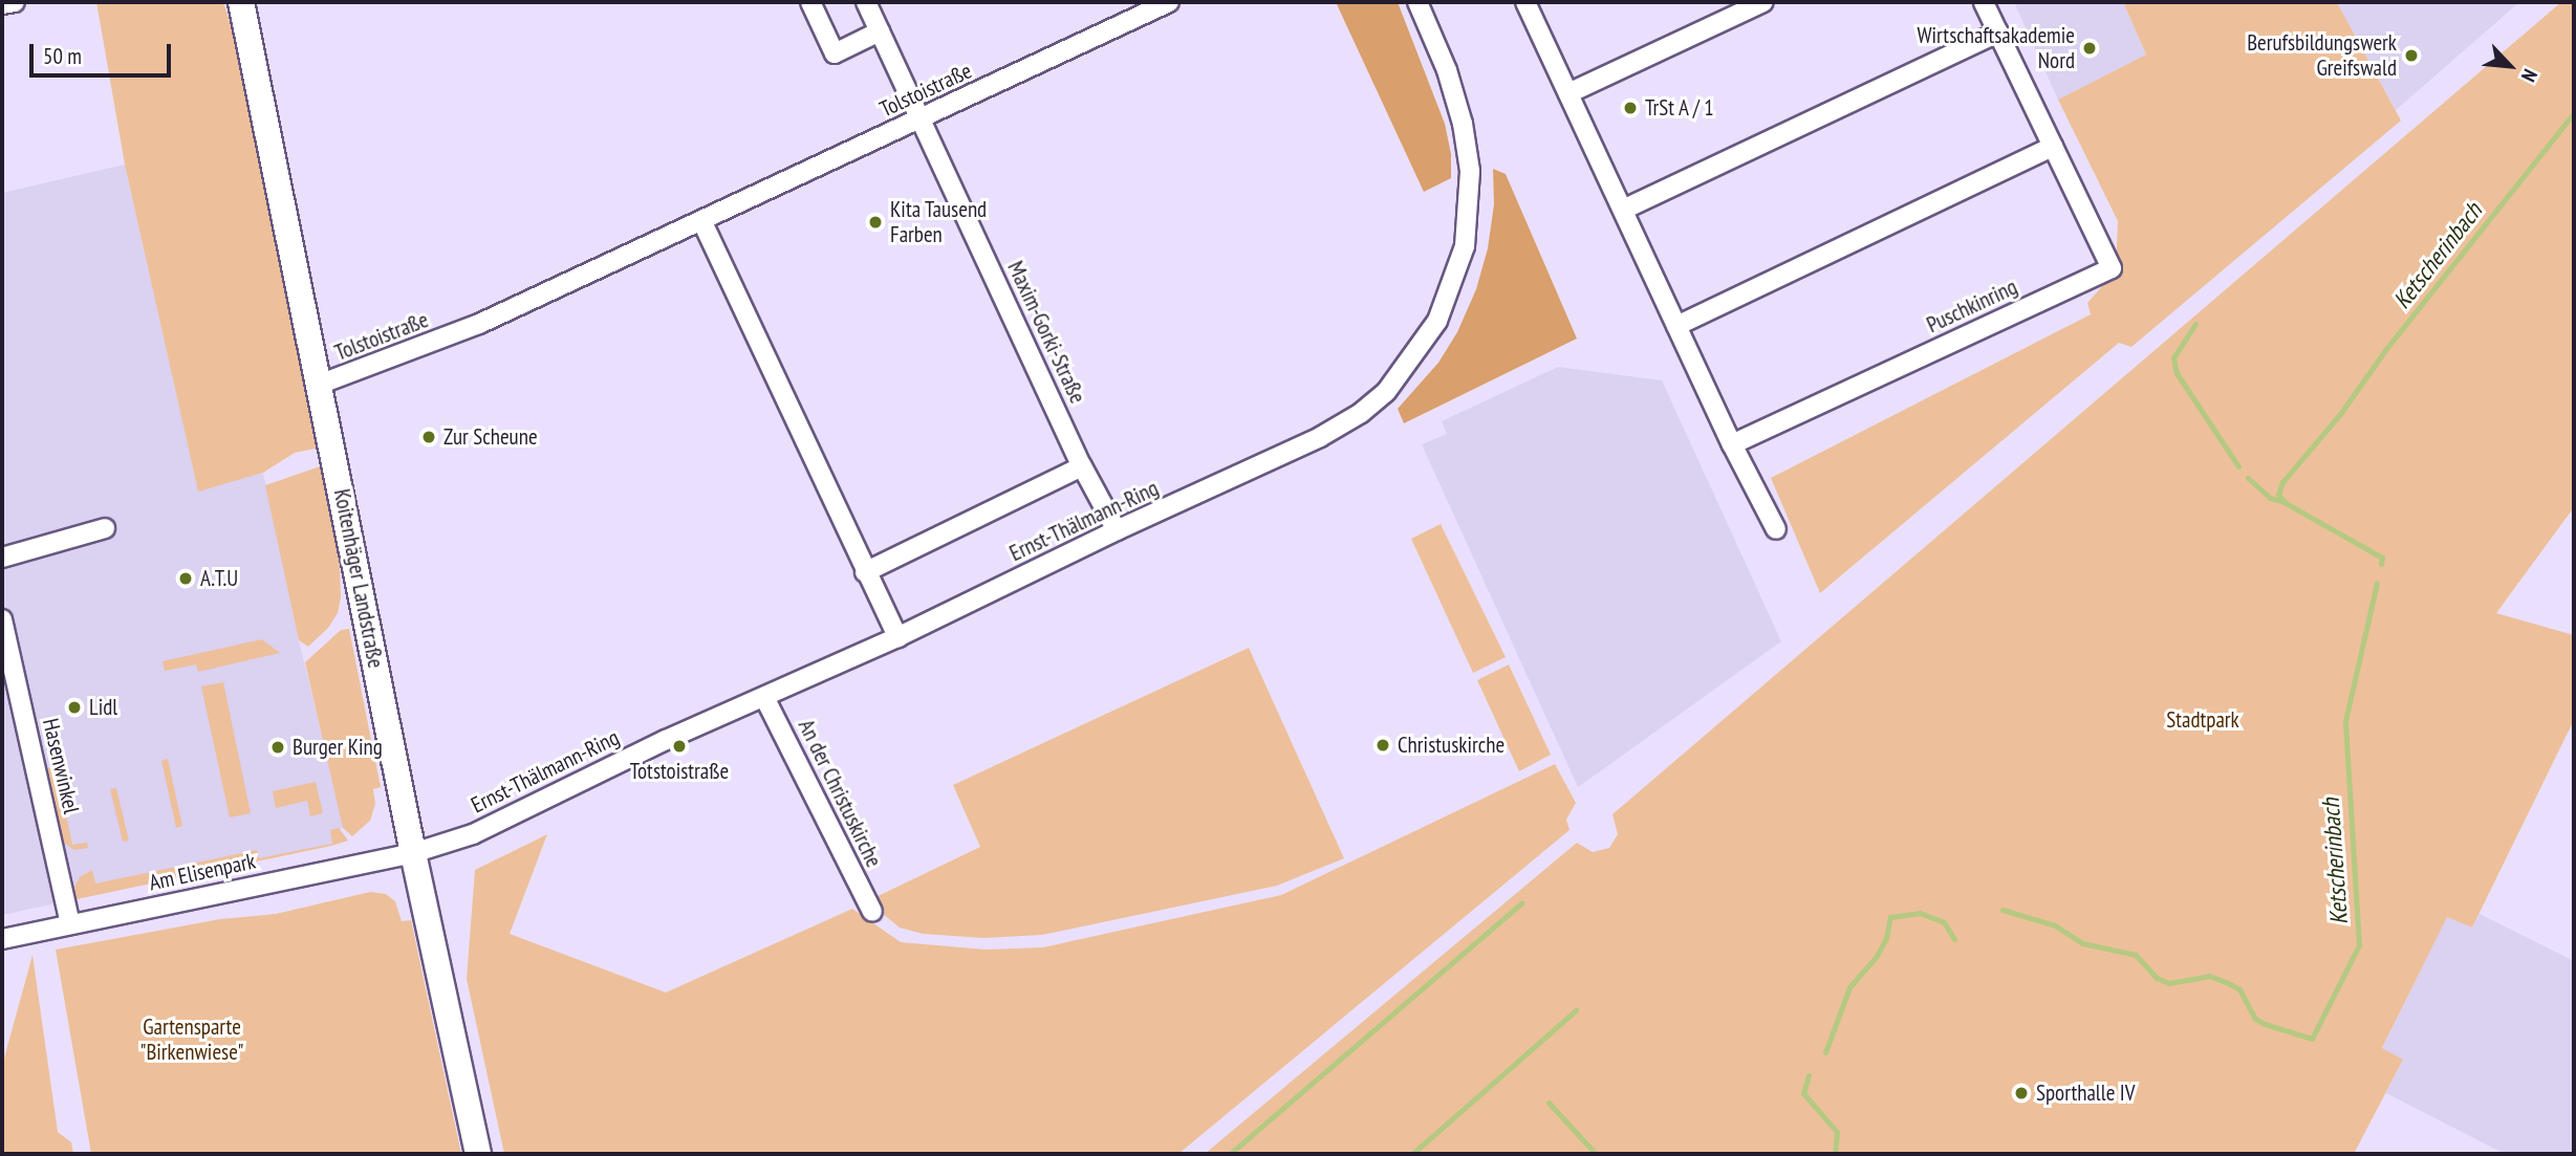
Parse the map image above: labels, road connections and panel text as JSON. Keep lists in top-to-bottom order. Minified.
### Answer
{"streets":{"main road":["Koitenhäger Landstraße"],"street":["Tolstoistraße","Puschkinring","Maxim-Gorki-Straße","Ernst-Thälmann-Ring","Hasenwinkel","An der Christuskirche","Am Elisenpark"]},"crossings":[["Tolstoistraße","Maxim-Gorki-Straße"],["Tolstoistraße","Koitenhäger Landstraße"],["Maxim-Gorki-Straße","Ernst-Thälmann-Ring"],["Ernst-Thälmann-Ring","Koitenhäger Landstraße"],["Ernst-Thälmann-Ring","An der Christuskirche"],["Ernst-Thälmann-Ring","Am Elisenpark"],["Koitenhäger Landstraße","Am Elisenpark"],["Hasenwinkel","Am Elisenpark"]],"water":["Ketscherinbach"],"parks":["Stadtpark","Gartensparte \"Birkenwiese\""],"places":["Wirtschaftsakademie Nord","Berufsbildungswerk Greifswald","TrSt A / 1","Kita Tausend Farben","Zur Scheune","A.T.U","Lidl","Christuskirche","Totstoistraße","Burger King","Sporthalle IV"],"scale_bar":"50 m","north":"bottom right"}
